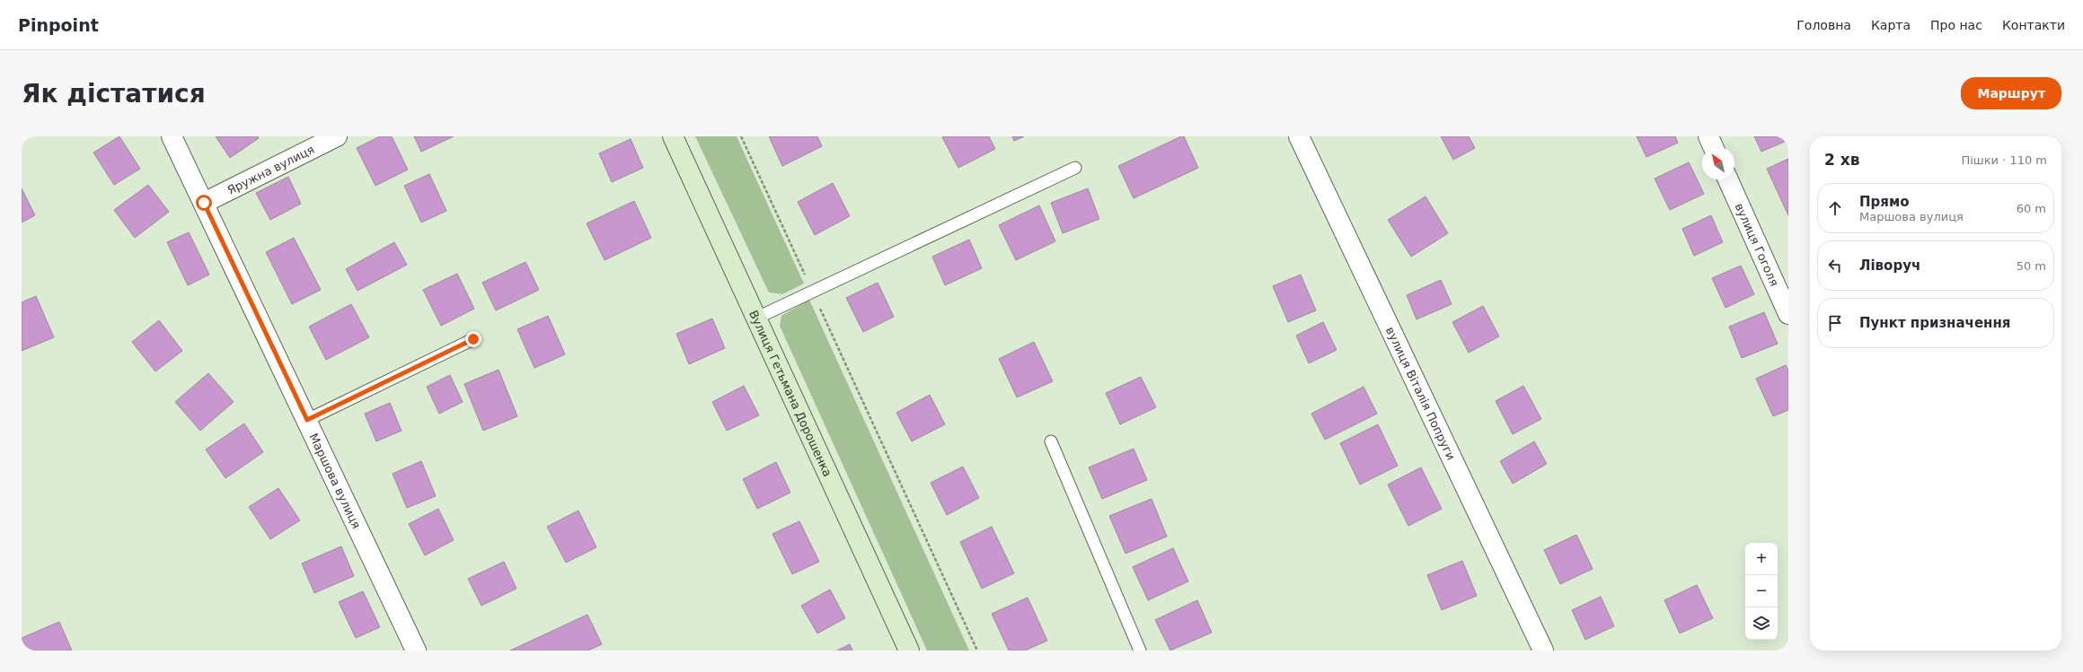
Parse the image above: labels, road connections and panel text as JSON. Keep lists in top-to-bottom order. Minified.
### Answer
{"streets":{"street":["Яружна вулиця","вулиця Гоголя","вулиця Віталія Попруги","Вулиця Гетьмана Дорошенка","Маршова вулиця"]},"crossings":[["Яружна вулиця","Маршова вулиця"]],"north":"top left","page":{"header":"Pinpoint","nav":["Головна","Карта","Про нас","Контакти"],"buttons":"Маршрут","title":"Як дістатися","heading":["2 хв","Пішки · 110 m"],"list":[["Прямо","Маршова вулиця","60 m"],["Ліворуч","50 m"],"Пункт призначення"],"map_buttons":["+","−"]}}
